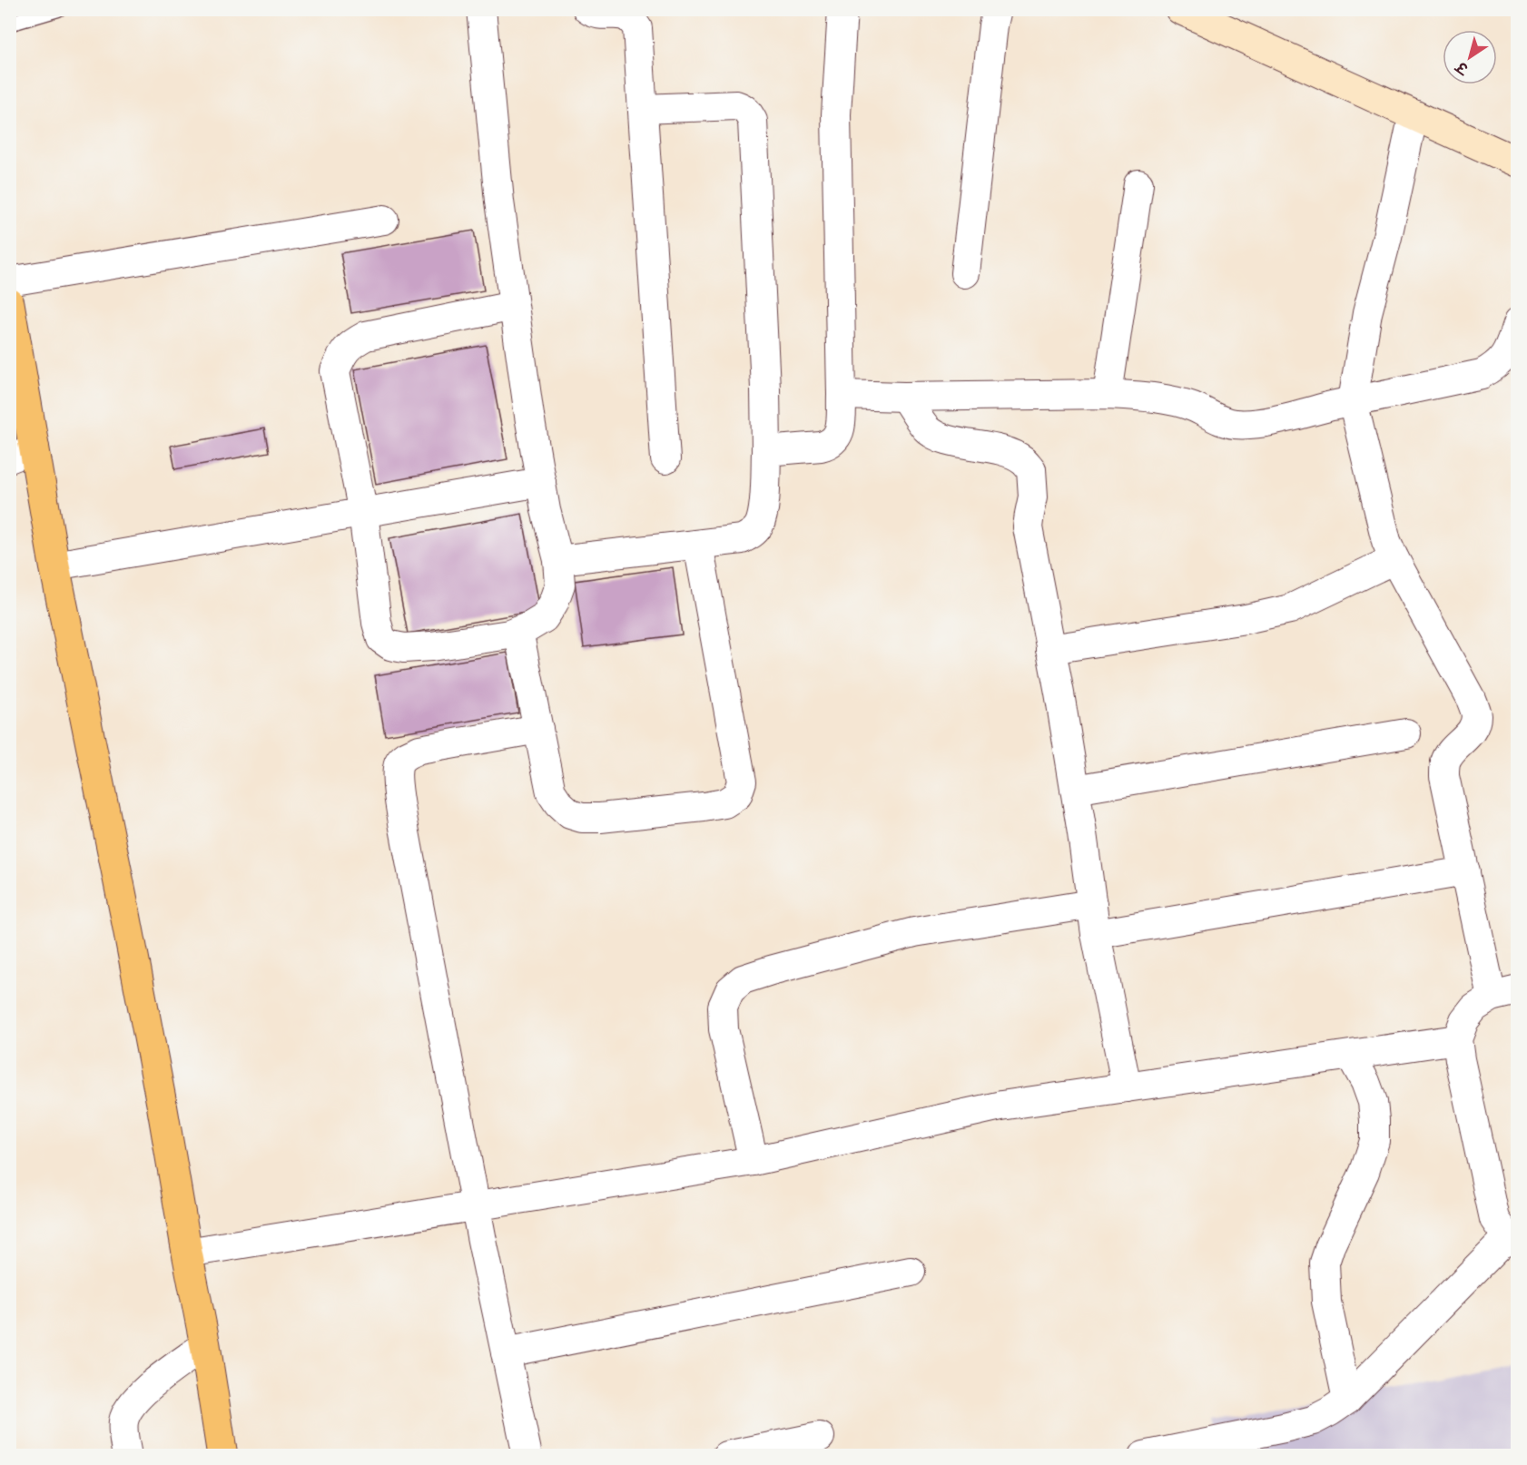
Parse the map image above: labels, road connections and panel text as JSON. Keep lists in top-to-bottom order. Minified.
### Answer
{"north":"bottom left"}
